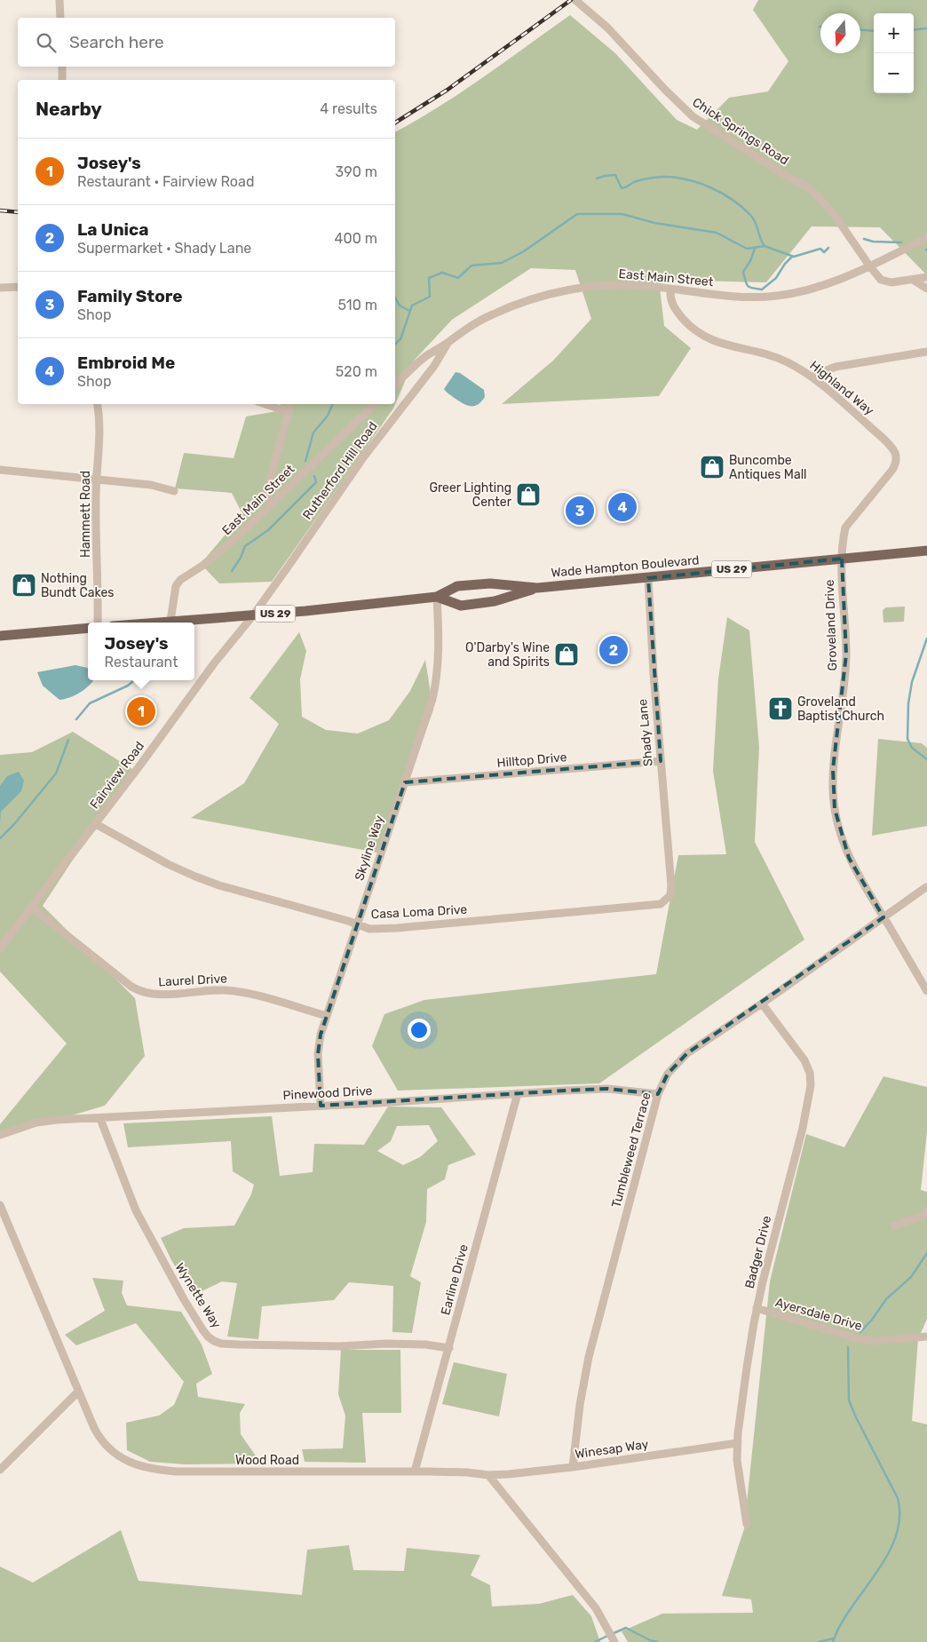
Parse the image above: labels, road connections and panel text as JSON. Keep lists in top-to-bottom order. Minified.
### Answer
{"streets":{"main road":["Wade Hampton Boulevard","US 29"],"street":["Chick Springs Road","East Main Street","Highland Way","Rutherford Hill Road","Hammett Road","Groveland Drive","Shady Lane","Hilltop Drive","Fairview Road","Skyline Way","Casa Loma Drive","Laurel Drive","Pinewood Drive","Tumbleweed Terrace","Badger Drive","Earline Drive","Wynette Way","Ayersdale Drive","Winesap Way","Wood Road"]},"crossings":[["Chick Springs Road","East Main Street"],["East Main Street","Highland Way"],["East Main Street","Rutherford Hill Road"],["East Main Street","Wade Hampton Boulevard"],["Highland Way","Wade Hampton Boulevard"],["Highland Way","Groveland Drive"],["Rutherford Hill Road","Wade Hampton Boulevard"],["Rutherford Hill Road","Fairview Road"],["Wade Hampton Boulevard","Groveland Drive"],["Wade Hampton Boulevard","Shady Lane"],["Wade Hampton Boulevard","Fairview Road"],["Wade Hampton Boulevard","Skyline Way"],["Groveland Drive","Tumbleweed Terrace"],["Shady Lane","Hilltop Drive"],["Shady Lane","Casa Loma Drive"],["Hilltop Drive","Skyline Way"],["Fairview Road","Casa Loma Drive"],["Fairview Road","Laurel Drive"],["Skyline Way","Casa Loma Drive"],["Skyline Way","Laurel Drive"],["Skyline Way","Pinewood Drive"],["Pinewood Drive","Tumbleweed Terrace"],["Pinewood Drive","Earline Drive"],["Pinewood Drive","Wynette Way"],["Tumbleweed Terrace","Badger Drive"],["Tumbleweed Terrace","Winesap Way"],["Badger Drive","Ayersdale Drive"],["Badger Drive","Winesap Way"],["Earline Drive","Wynette Way"],["Earline Drive","Wood Road"],["Winesap Way","Wood Road"]],"places":{"shop":["Buncombe Antiques Mall","Greer Lighting Center","Nothing Bundt Cakes","O'Darby's Wine and Spirits"],"church":["Groveland Baptist Church"]},"north":"bottom","page":{"map_buttons":["+","−"],"search":"Search here","heading":["Nearby","4 results"],"list":[{"mark":"1","name":"Josey's","note":"Restaurant · Fairview Road","value":"390 m"},{"mark":"2","name":"La Unica","note":"Supermarket · Shady Lane","value":"400 m"},{"mark":"3","name":"Family Store","note":"Shop","value":"510 m"},{"mark":"4","name":"Embroid Me","note":"Shop","value":"520 m"}],"pins":["4","3","2","1"],"popup":["Josey's","Restaurant"]}}
